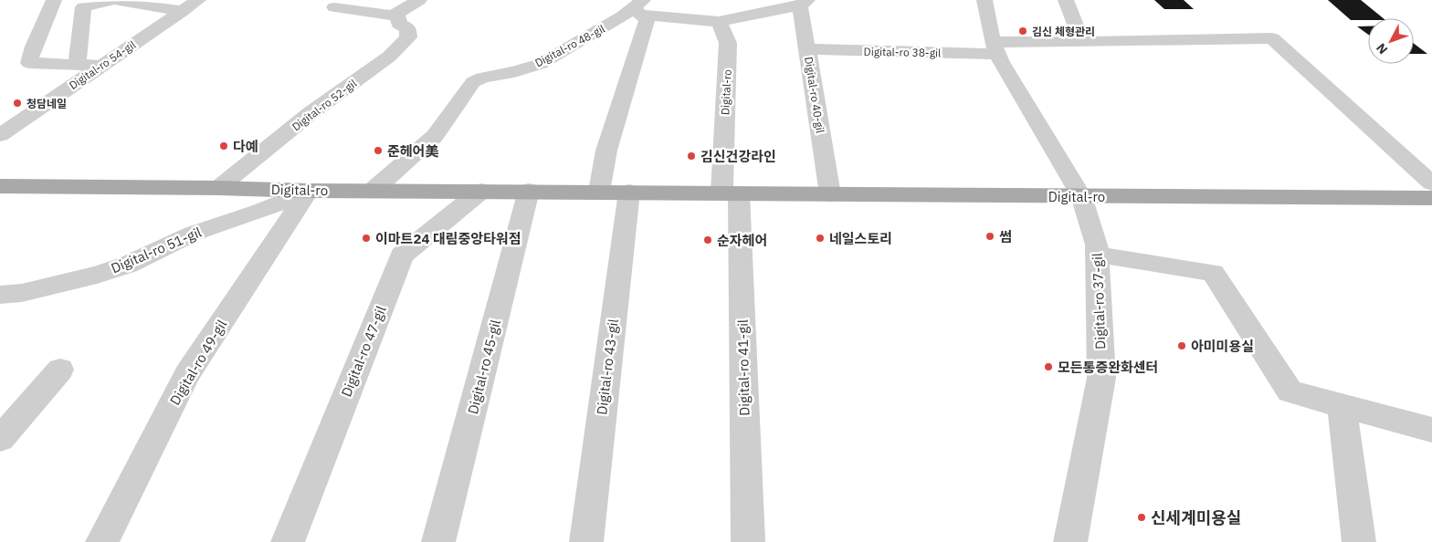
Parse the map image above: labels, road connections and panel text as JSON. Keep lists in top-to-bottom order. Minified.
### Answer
{"streets":{"main road":["Digital-ro"],"street":["Digital-ro 48-gil","Digital-ro 38-gil","Digital-ro 54-gil","Digital-ro 40-gil","Digital-ro 52-gil","Digital-ro 51-gil","Digital-ro 37-gil","Digital-ro 47-gil","Digital-ro 49-gil","Digital-ro 45-gil","Digital-ro 43-gil","Digital-ro 41-gil"]},"crossings":[["Digital-ro 48-gil","Digital-ro"],["Digital-ro 38-gil","Digital-ro 40-gil"],["Digital-ro","Digital-ro 40-gil"],["Digital-ro","Digital-ro 52-gil"],["Digital-ro","Digital-ro 51-gil"],["Digital-ro","Digital-ro 37-gil"],["Digital-ro","Digital-ro 47-gil"],["Digital-ro","Digital-ro 49-gil"],["Digital-ro","Digital-ro 45-gil"],["Digital-ro","Digital-ro 43-gil"],["Digital-ro","Digital-ro 41-gil"],["Digital-ro 51-gil","Digital-ro 49-gil"]],"places":["김신 체형관리","청담네일","다예","준헤어美","김신건강라인","썸","이마트24 대림중앙타워점","네일스토리","순자헤어","아미미용실","모든통증완화센터","신세계미용실"],"north":"bottom left"}
